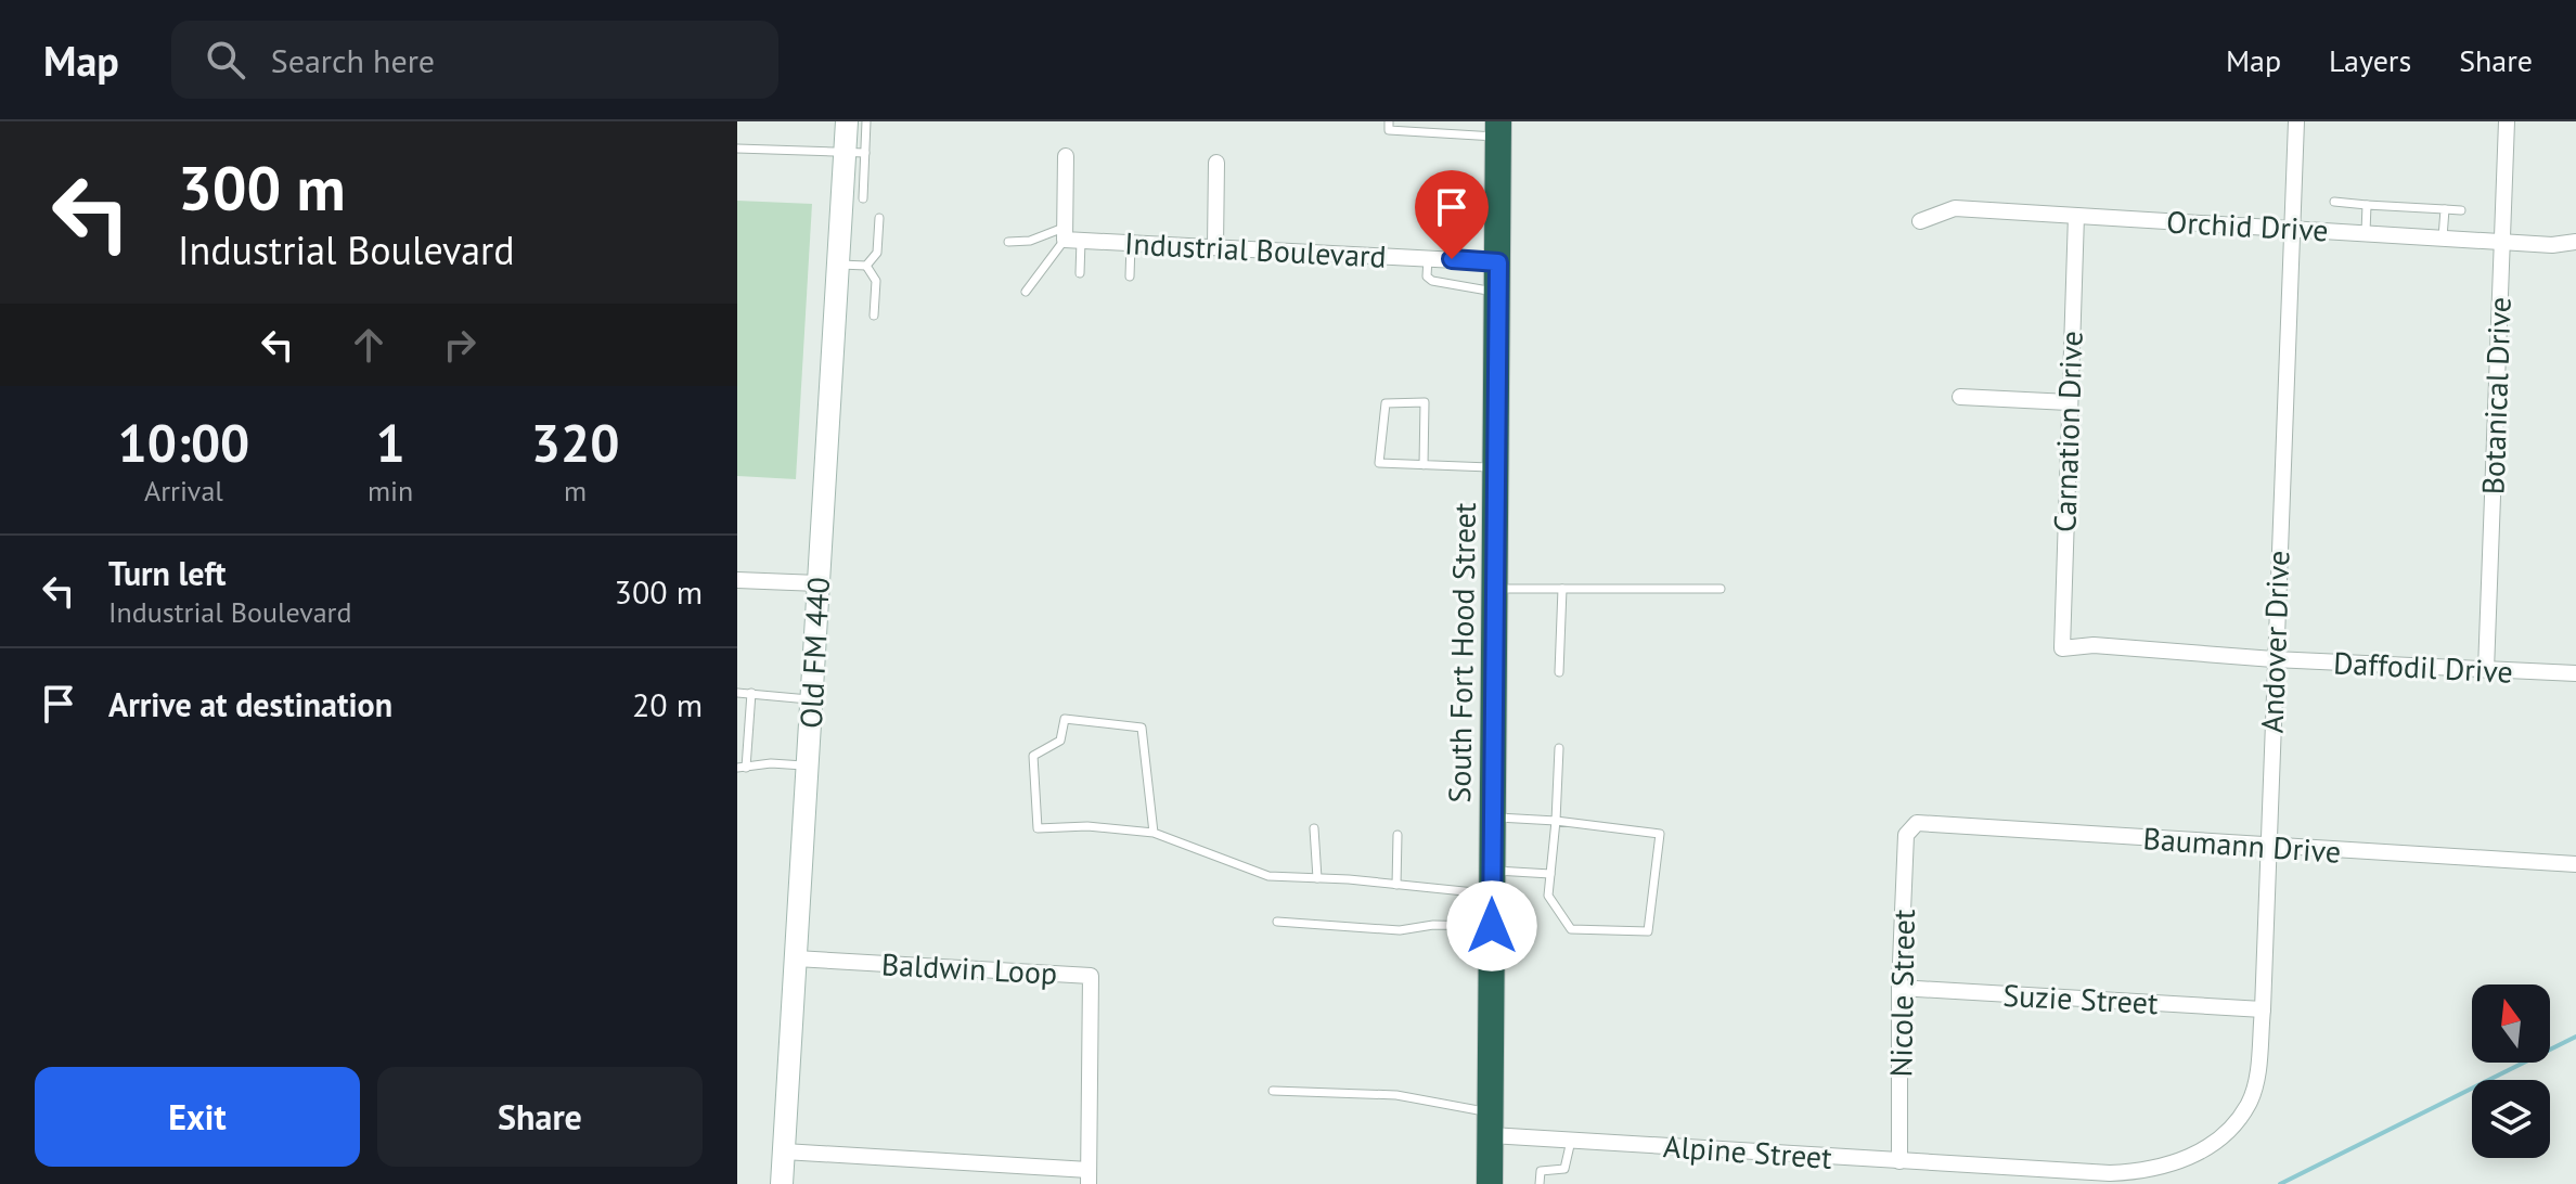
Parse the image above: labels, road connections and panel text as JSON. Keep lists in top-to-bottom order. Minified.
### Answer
{"streets":{"highway":["South Fort Hood Street"],"street":["Orchid Drive","Industrial Boulevard","Botanical Drive","Carnation Drive","Andover Drive","Old FM 440","Daffodil Drive","Baumann Drive","Baldwin Loop","Nicole Street","Suzie Street","Alpine Street"]},"crossings":[["Orchid Drive","Botanical Drive"],["Orchid Drive","Carnation Drive"],["Orchid Drive","Andover Drive"],["Industrial Boulevard","South Fort Hood Street"],["Botanical Drive","Daffodil Drive"],["Carnation Drive","Daffodil Drive"],["Andover Drive","Daffodil Drive"],["Andover Drive","Baumann Drive"],["Andover Drive","Suzie Street"],["Andover Drive","Alpine Street"],["Old FM 440","Baldwin Loop"],["South Fort Hood Street","Alpine Street"],["Baumann Drive","Nicole Street"],["Nicole Street","Suzie Street"],["Nicole Street","Alpine Street"]],"north":"top","page":{"header":"Map","search":"Search here","nav":["Map","Layers","Share"],"turn":["300 m","Industrial Boulevard"],"eta":["10:00","Arrival","1","min","320","m"],"list":[{"name":"Turn left","note":"Industrial Boulevard","value":"300 m"},{"name":"Arrive at destination","value":"20 m"}],"buttons":["Exit","Share"]}}
